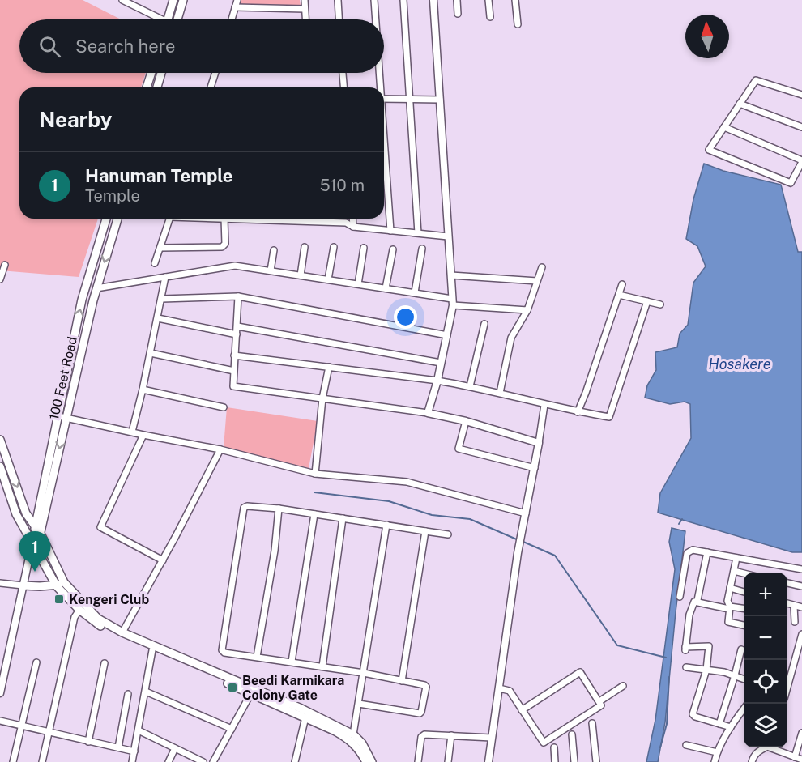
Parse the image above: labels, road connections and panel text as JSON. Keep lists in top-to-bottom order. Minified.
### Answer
{"streets":{"main road":["100 Feet Road"]},"water":["Hosakere"],"places":{"transit":["Kengeri Club","Beedi Karmikara Colony Gate"]},"north":"top","page":{"search":"Search here","heading":"Nearby","list":[{"mark":"1","name":"Hanuman Temple","note":"Temple","value":"510 m"}],"pins":"1","map_buttons":["+","−"]}}
